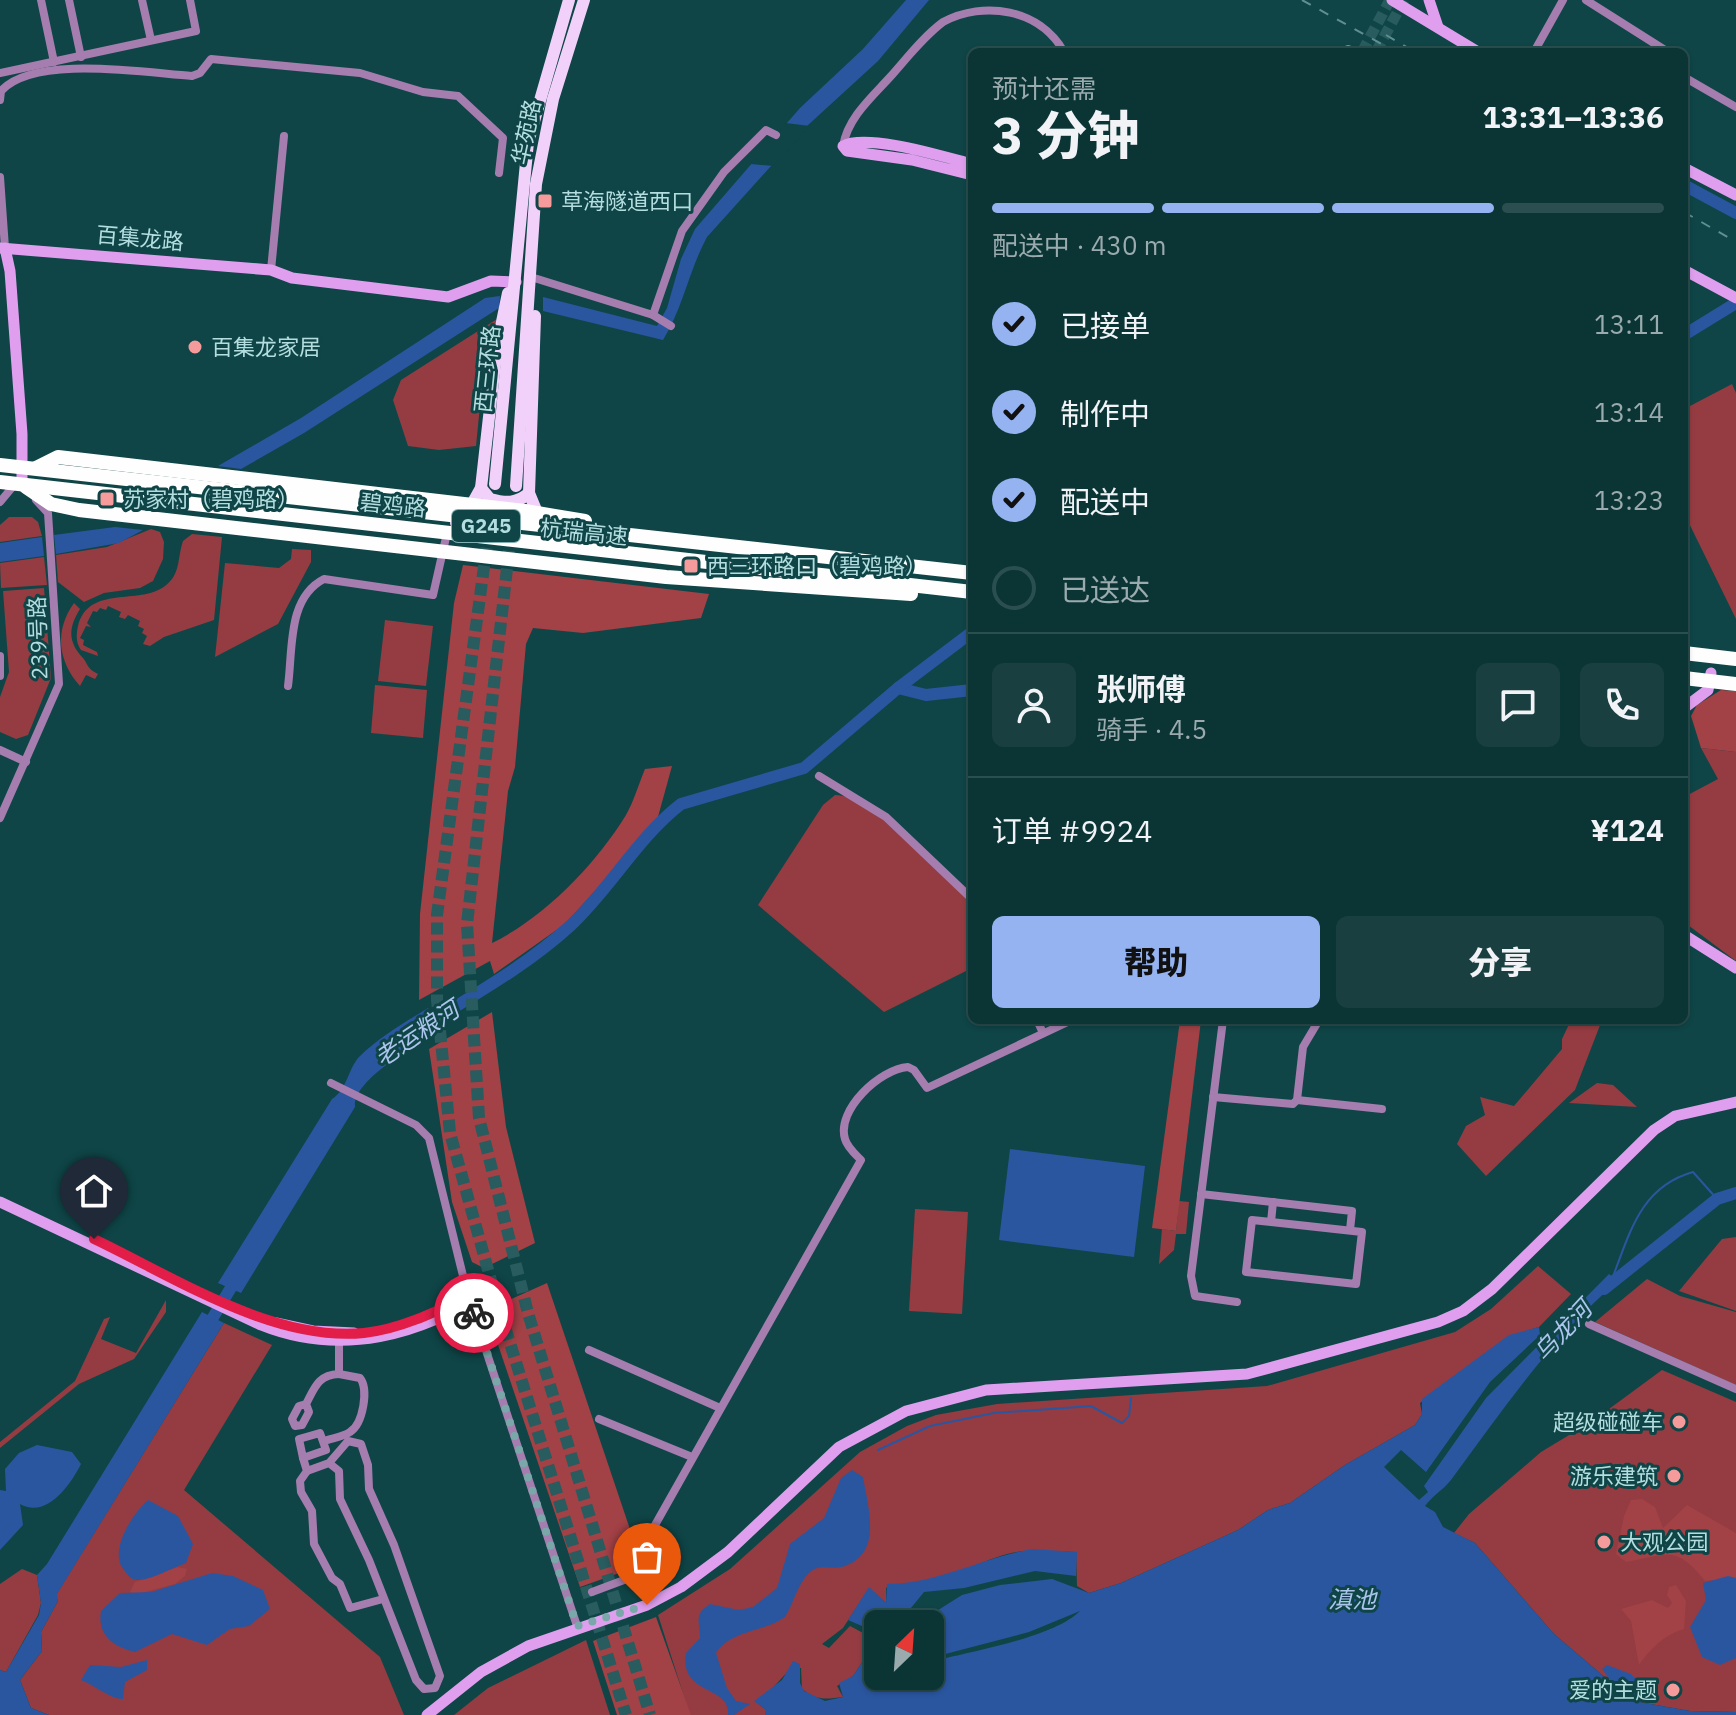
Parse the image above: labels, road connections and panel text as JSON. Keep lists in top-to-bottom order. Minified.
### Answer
{"streets":{"highway":["碧鸡路","G245","杭瑞高速"],"main road":["华苑路","西三环路"],"street":["百集龙路","239号路"]},"crossings":[["华苑路","百集龙路"],["华苑路","西三环路"],["百集龙路","西三环路"],["碧鸡路","239号路"]],"water":["老运粮河","乌龙河","滇池"],"places":{"transit":["草海隧道西口","苏家村（碧鸡路）","西三环路口（碧鸡路）"],"other":["百集龙家居","超级碰碰车","游乐建筑","大观公园","爱的主题"]},"north":"top right","page":{"heading":["3 分钟","预计还需","13:31–13:36"],"panel":["张师傅","骑手 · 4.5","订单 #9924","¥124"],"bar":"配送中 · 430 m","list":[["已接单","13:11"],["制作中","13:14"],["配送中","13:23"],"已送达"],"buttons":["帮助","分享"]}}
